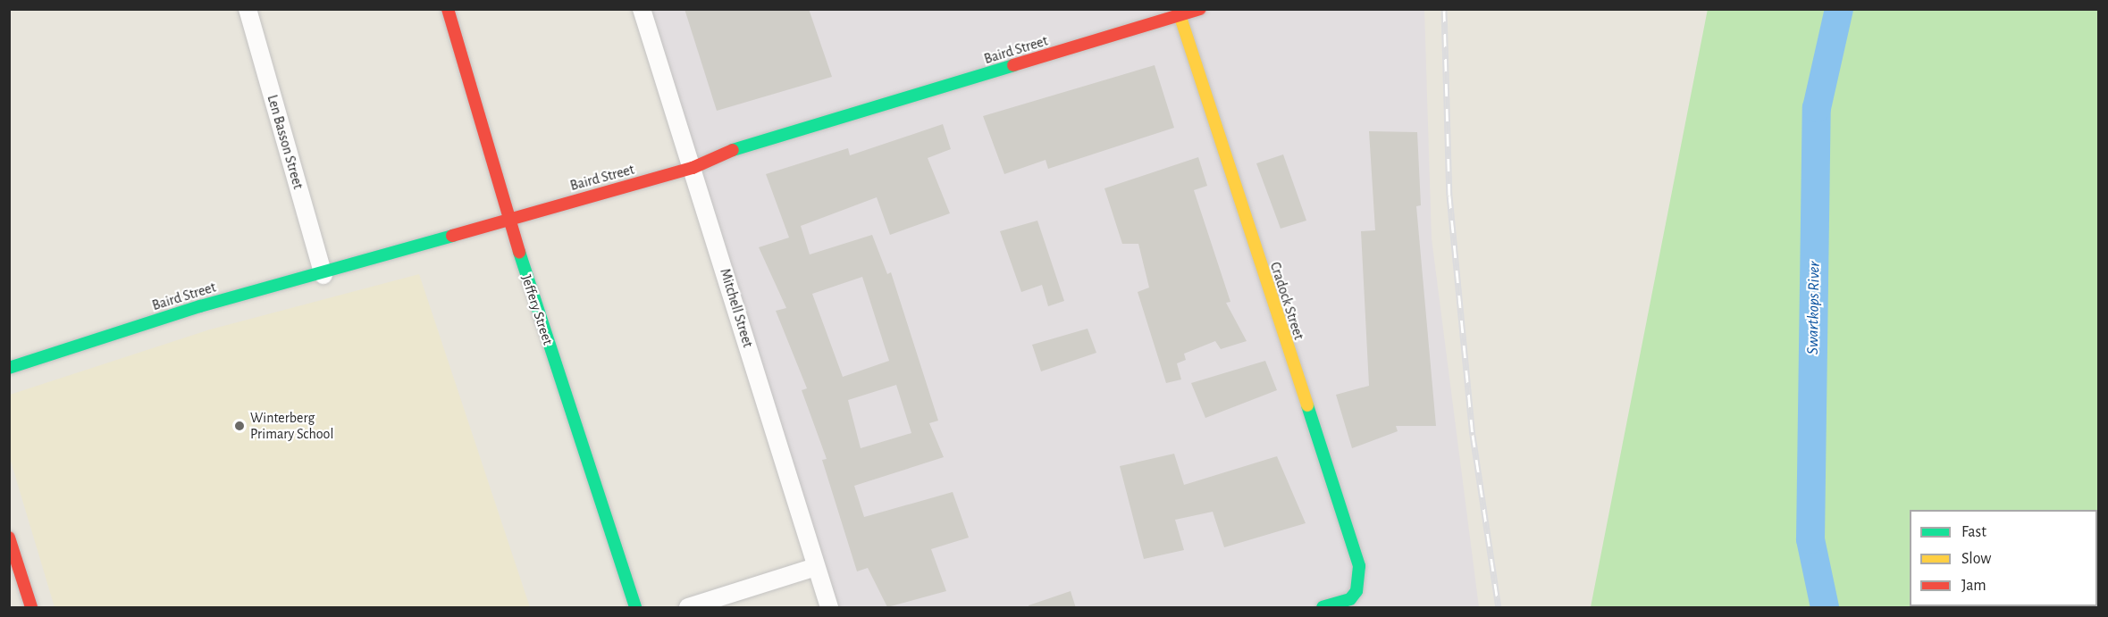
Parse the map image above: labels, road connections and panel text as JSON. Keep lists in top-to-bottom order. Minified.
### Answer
{"streets":{"street":["Baird Street","Len Basson Street","Cradock Street","Mitchell Street","Jeffery Street"]},"crossings":[["Baird Street","Len Basson Street"],["Baird Street","Cradock Street"],["Baird Street","Mitchell Street"],["Baird Street","Jeffery Street"]],"water":["Swartkops River"],"places":["Winterberg Primary School"],"legend":["Fast","Slow","Jam"]}
